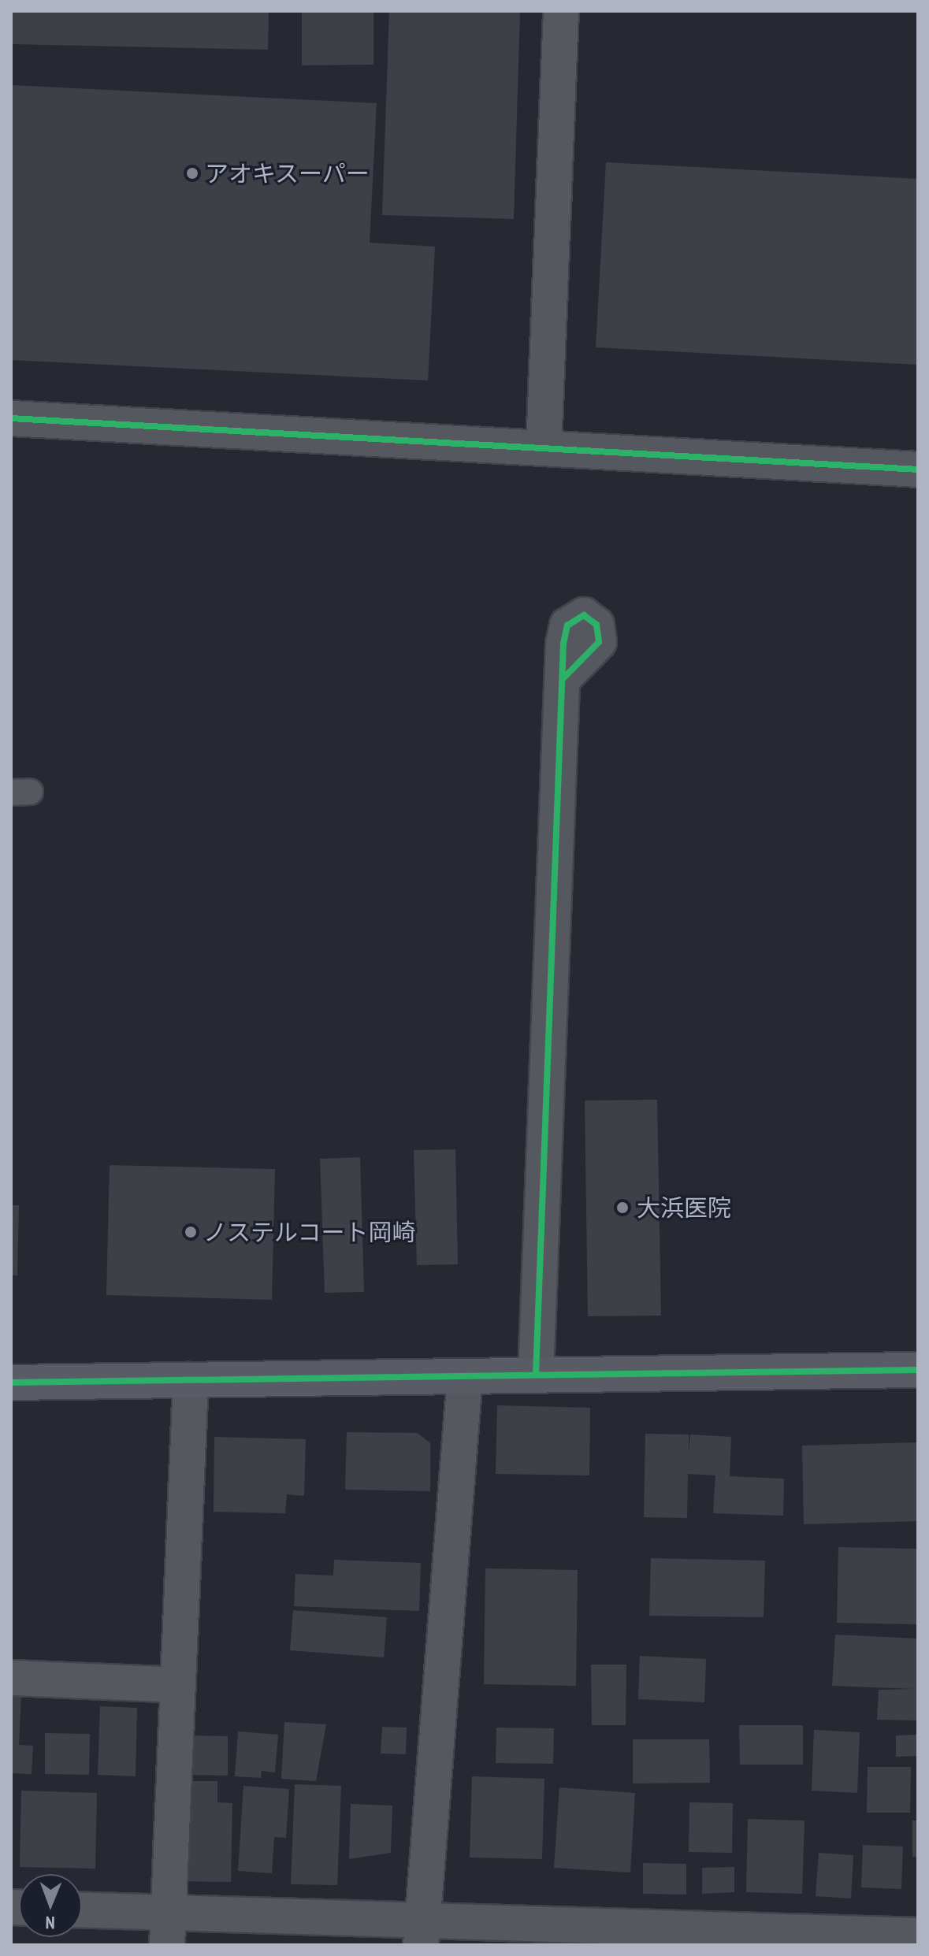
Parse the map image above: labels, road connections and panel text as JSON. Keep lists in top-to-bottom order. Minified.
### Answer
{"places":["アオキスーパー","大浜医院","ノステルコート岡崎"],"north":"bottom"}
